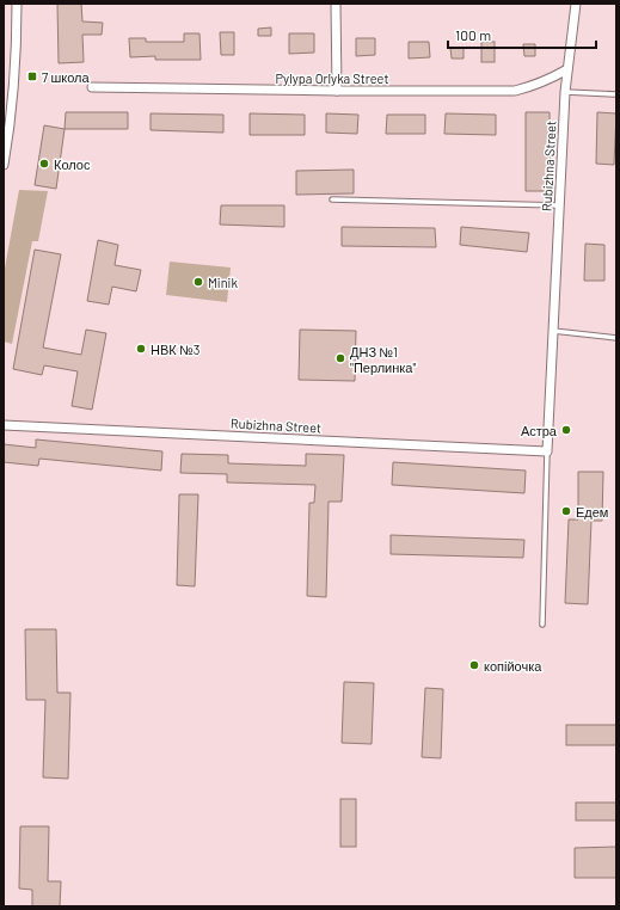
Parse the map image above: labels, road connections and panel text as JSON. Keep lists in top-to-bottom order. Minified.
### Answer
{"streets":{"street":["Pylypa Orlyka Street","Rubizhna Street"]},"crossings":[["Pylypa Orlyka Street","Rubizhna Street"]],"places":{"transit":["7 школа"],"other":["Колос","Minik","НВК №3","ДНЗ №1 \"Перлинка\"","Астра","Едем","копійочка"]},"scale_bar":"100 m"}
